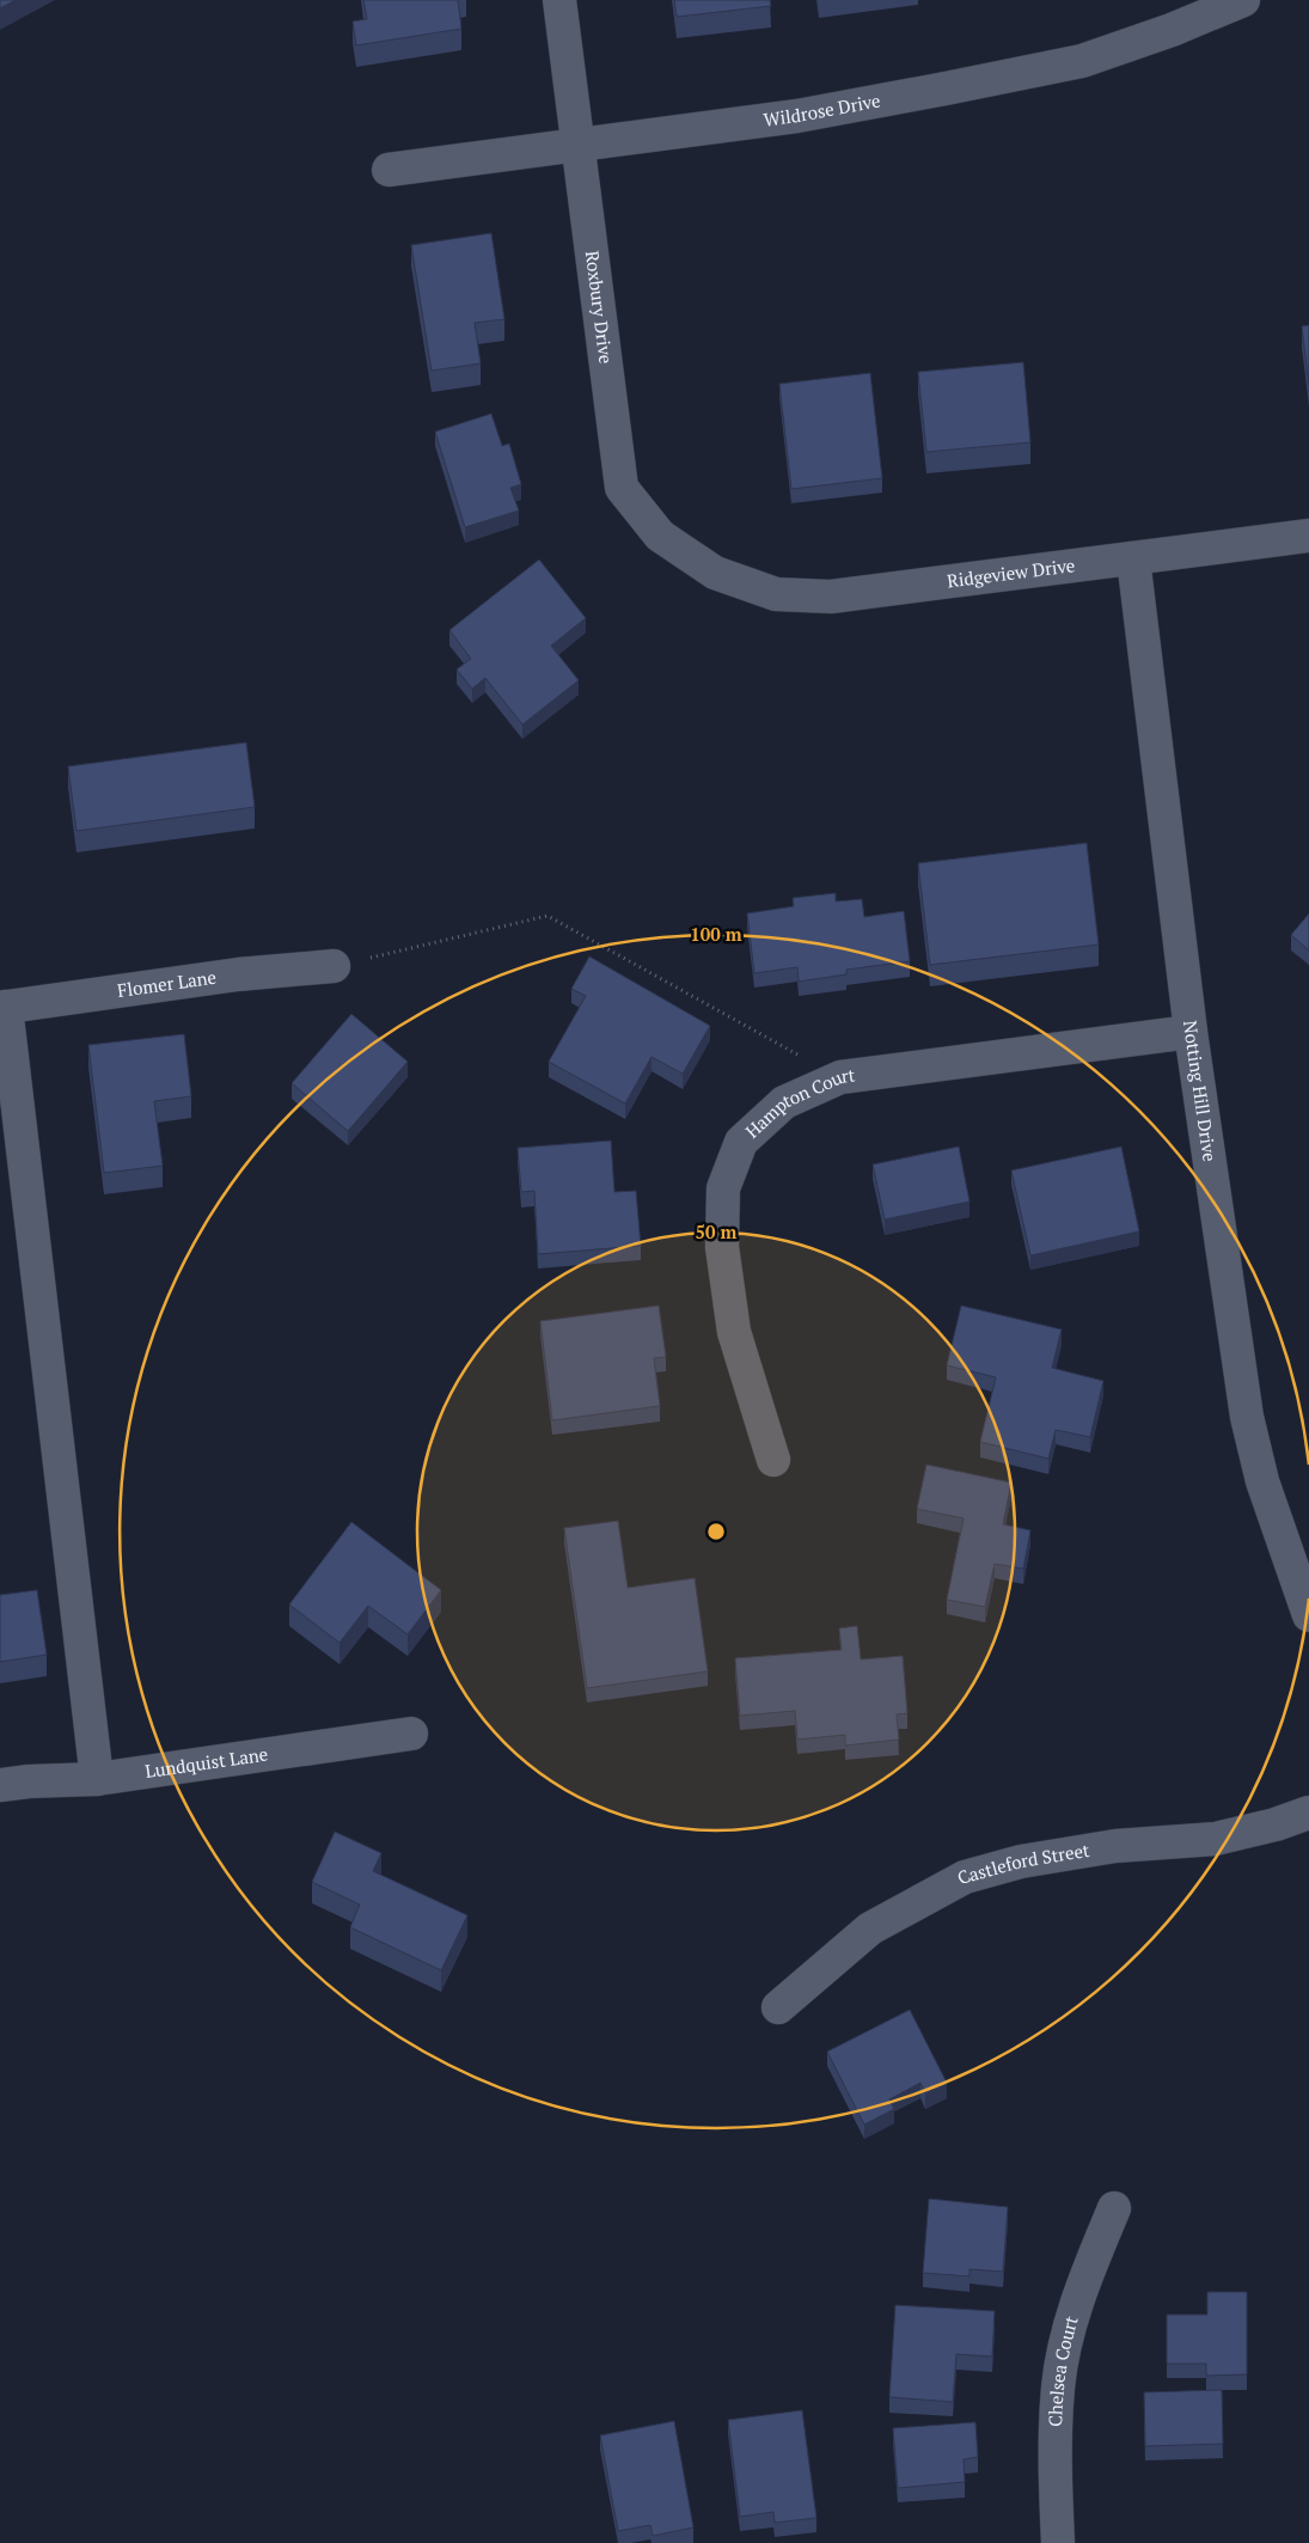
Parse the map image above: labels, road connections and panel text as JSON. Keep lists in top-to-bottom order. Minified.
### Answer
{"streets":{"street":["Wildrose Drive","Roxbury Drive","Ridgeview Drive","Flomer Lane","Notting Hill Drive","Hampton Court","Lundquist Lane","Castleford Street","Chelsea Court"]},"crossings":[["Wildrose Drive","Roxbury Drive"],["Roxbury Drive","Ridgeview Drive"],["Ridgeview Drive","Notting Hill Drive"],["Notting Hill Drive","Hampton Court"]],"rings":["100 m","50 m"]}
